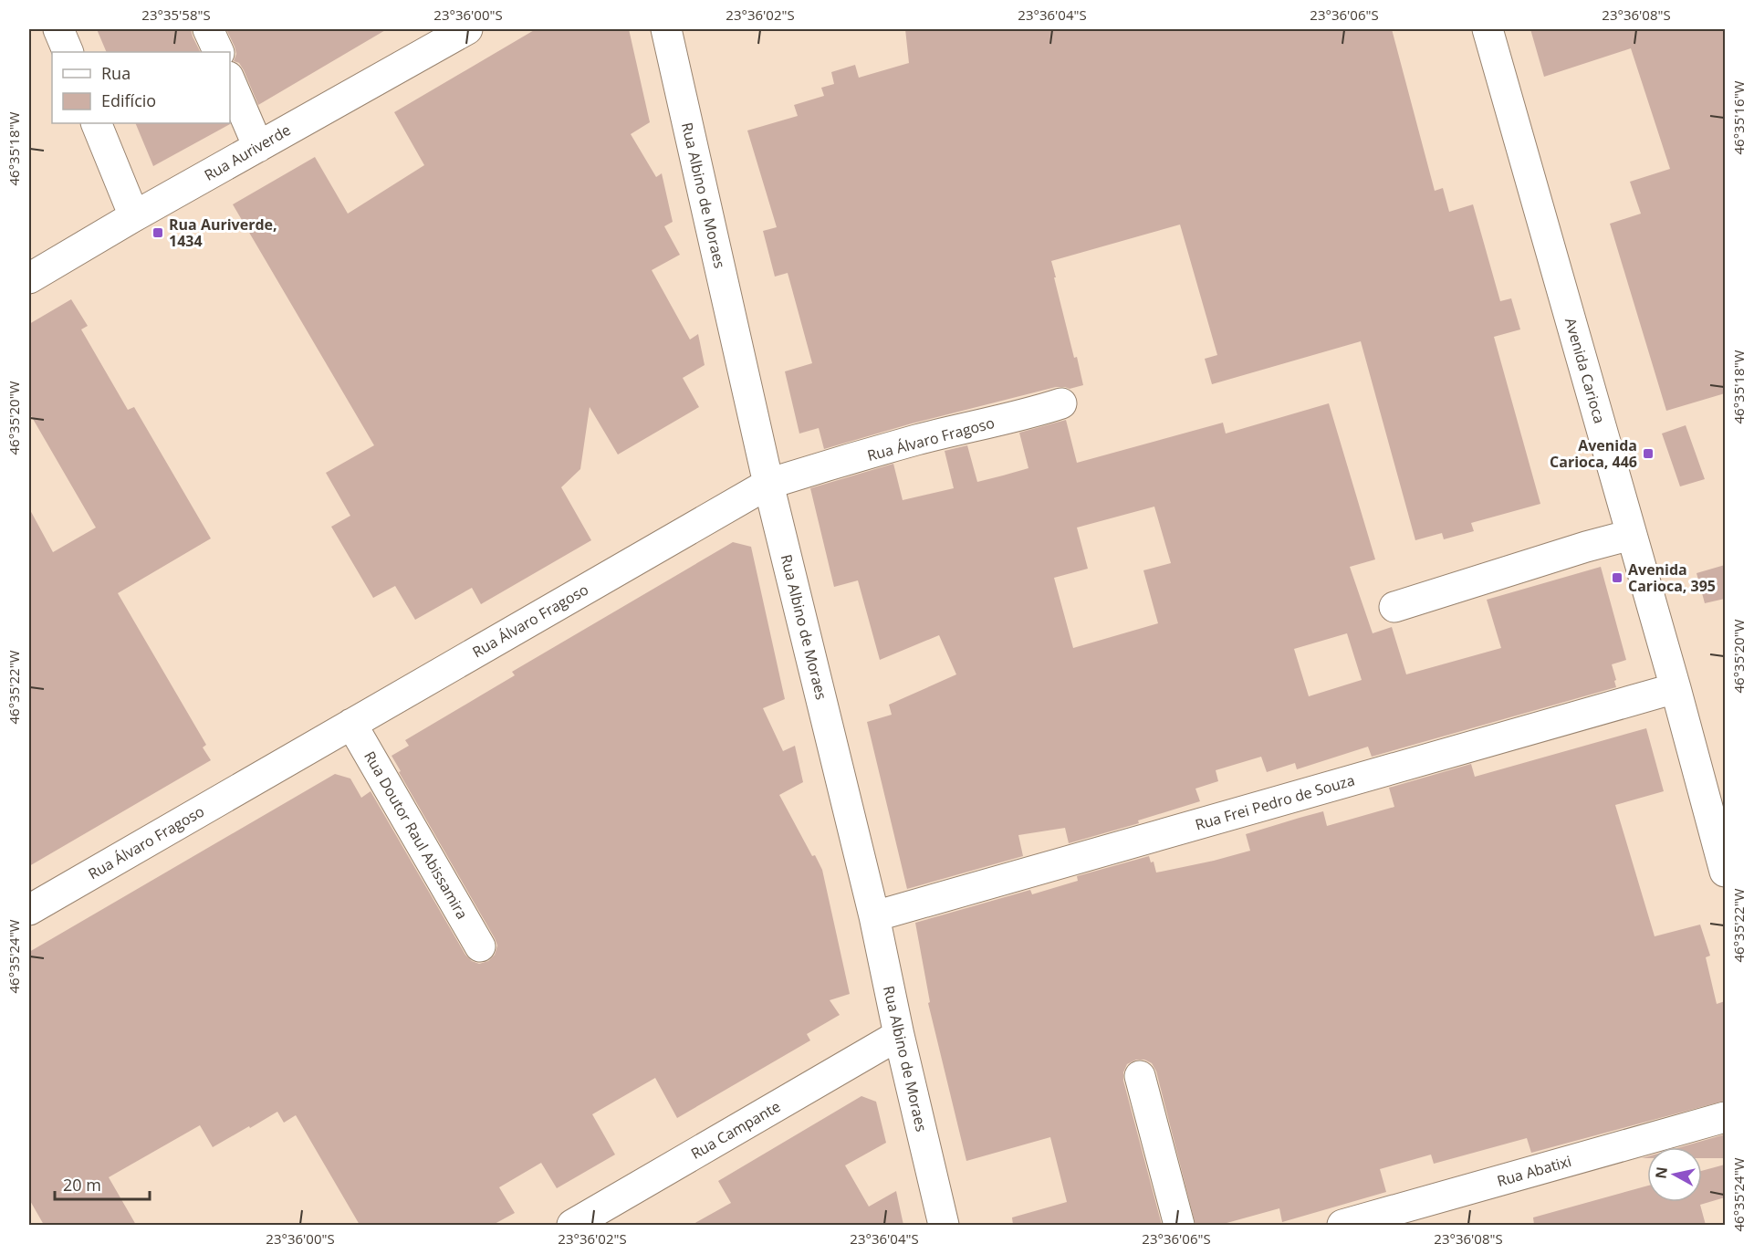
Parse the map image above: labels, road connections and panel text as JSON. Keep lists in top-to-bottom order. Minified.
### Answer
{"streets":{"street":["Rua Auriverde","Rua Albino de Moraes","Avenida Carioca","Rua Álvaro Fragoso","Rua Frei Pedro de Souza","Rua Doutor Raul Abissamira","Rua Campante","Rua Abatixi"]},"crossings":[["Rua Albino de Moraes","Rua Álvaro Fragoso"],["Rua Albino de Moraes","Rua Frei Pedro de Souza"],["Rua Albino de Moraes","Rua Campante"],["Avenida Carioca","Rua Frei Pedro de Souza"],["Rua Álvaro Fragoso","Rua Doutor Raul Abissamira"]],"places":{"transit":["Rua Auriverde, 1434","Avenida Carioca, 446","Avenida Carioca, 395"]},"legend":["Rua","Edifício"],"scale_bar":"20 m","north":"left","coordinates":["23°35'58\"S","23°36'00\"S","23°36'02\"S","23°36'04\"S","23°36'06\"S","23°36'08\"S","46°35'16\"W","46°35'18\"W","46°35'20\"W","46°35'22\"W","46°35'24\"W"]}
